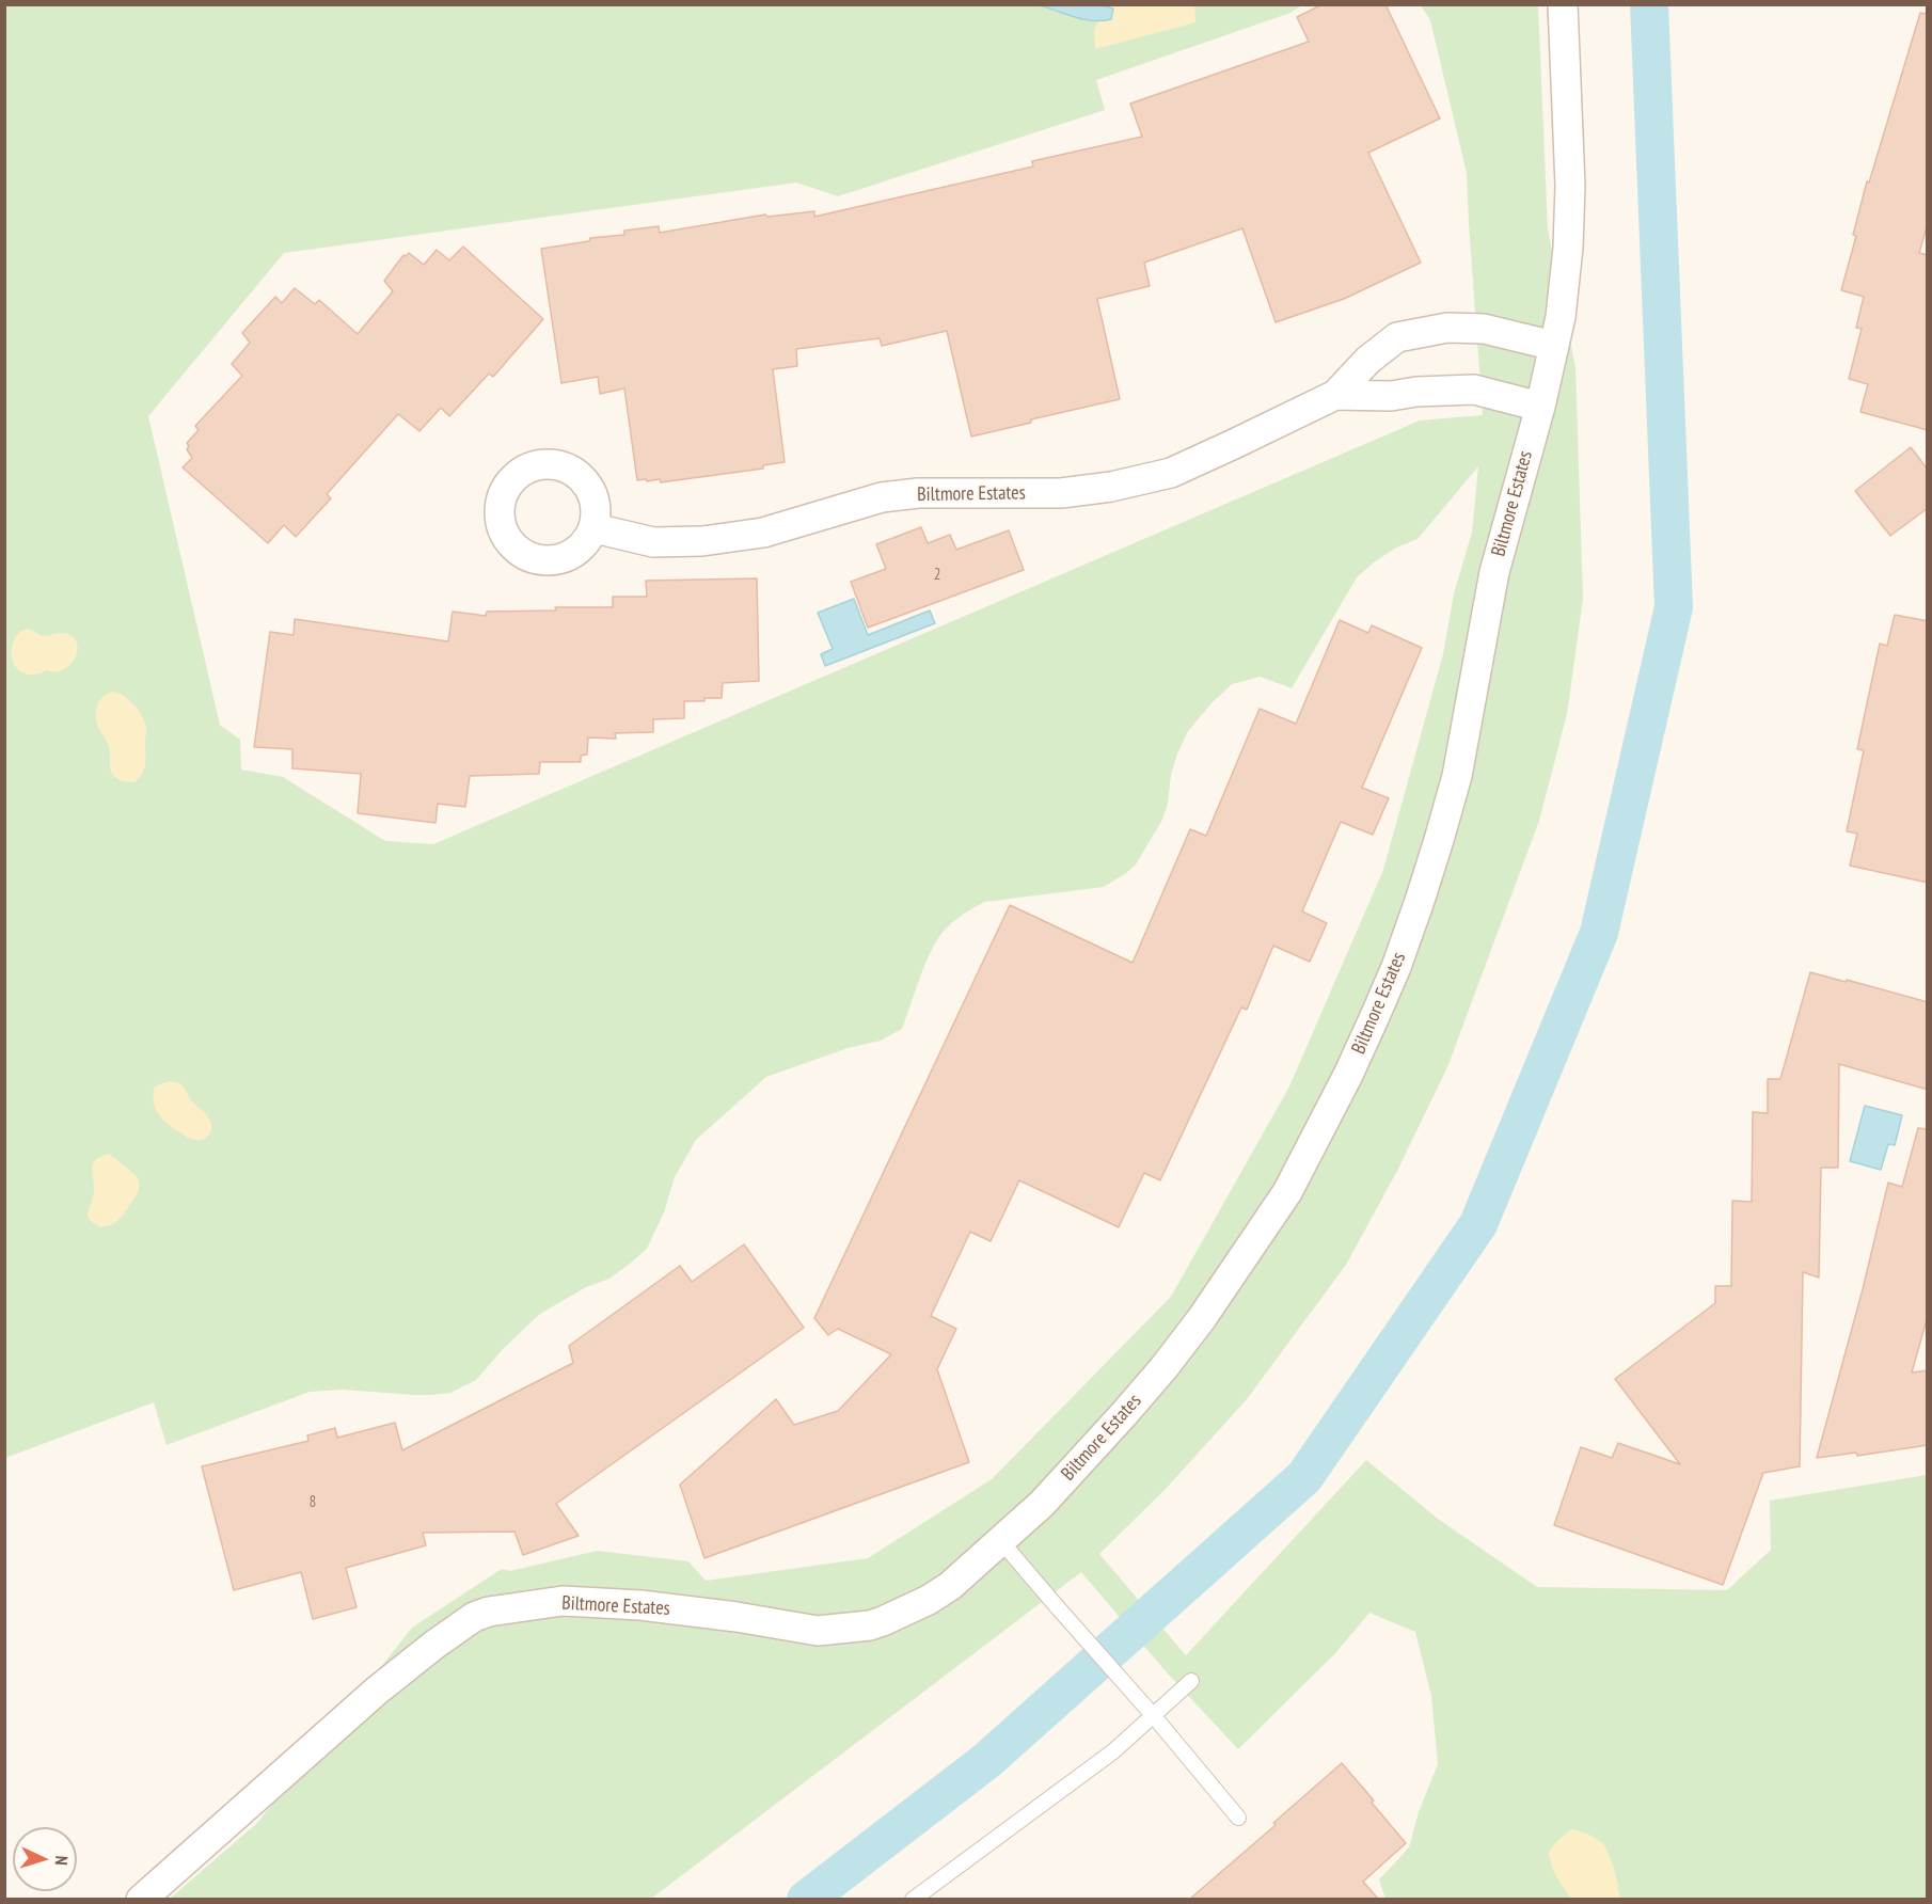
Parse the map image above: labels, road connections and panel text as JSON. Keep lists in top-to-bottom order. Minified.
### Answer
{"streets":{"street":["Biltmore Estates"]},"house_numbers":["2","8"],"north":"right"}
